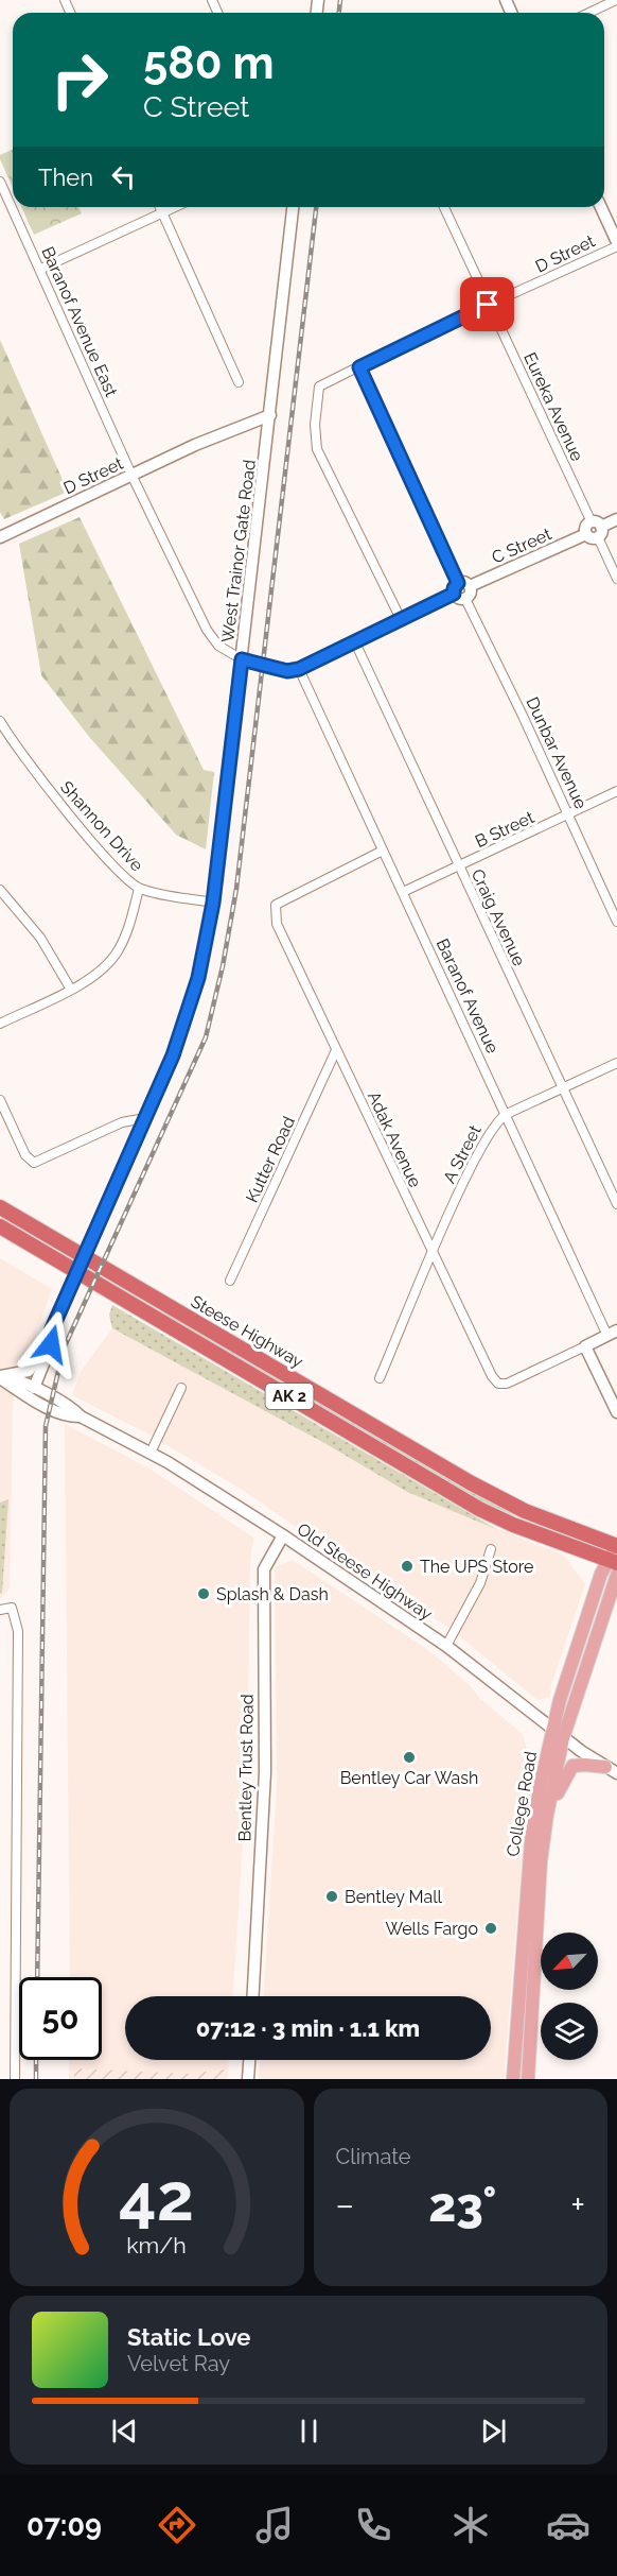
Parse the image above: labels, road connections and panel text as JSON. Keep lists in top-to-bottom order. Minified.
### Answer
{"streets":{"highway":["Steese Highway","AK 2"],"main road":["D Street","C Street","West Trainor Gate Road","Old Steese Highway","Bentley Trust Road","College Road"],"street":["Baranof Avenue East","Eureka Avenue","Dunbar Avenue","Shannon Drive","B Street","Craig Avenue","Baranof Avenue","Adak Avenue","A Street","Kutter Road"]},"crossings":[["D Street","Baranof Avenue East"],["D Street","Eureka Avenue"],["D Street","West Trainor Gate Road"],["Eureka Avenue","C Street"],["C Street","Dunbar Avenue"],["West Trainor Gate Road","Shannon Drive"],["West Trainor Gate Road","Steese Highway"],["West Trainor Gate Road","Old Steese Highway"],["Dunbar Avenue","B Street"],["B Street","Craig Avenue"],["B Street","Baranof Avenue"],["Craig Avenue","A Street"],["Baranof Avenue","Adak Avenue"],["Baranof Avenue","A Street"],["Adak Avenue","A Street"],["Adak Avenue","Kutter Road"],["Steese Highway","College Road"],["Old Steese Highway","Bentley Trust Road"],["Old Steese Highway","College Road"]],"places":["The UPS Store","Splash & Dash","Bentley Car Wash","Bentley Mall","Wells Fargo"],"north":"bottom left","page":{"turn":["580 m","C Street"],"then":"Then","limit":"50","trip":"07:12 · 3 min · 1.1 km","tile":"Climate","heat":["−","23°","+"],"song":["Static Love","Velvet Ray"],"tabs":"07:09","gauge":["42","km/h"]}}
